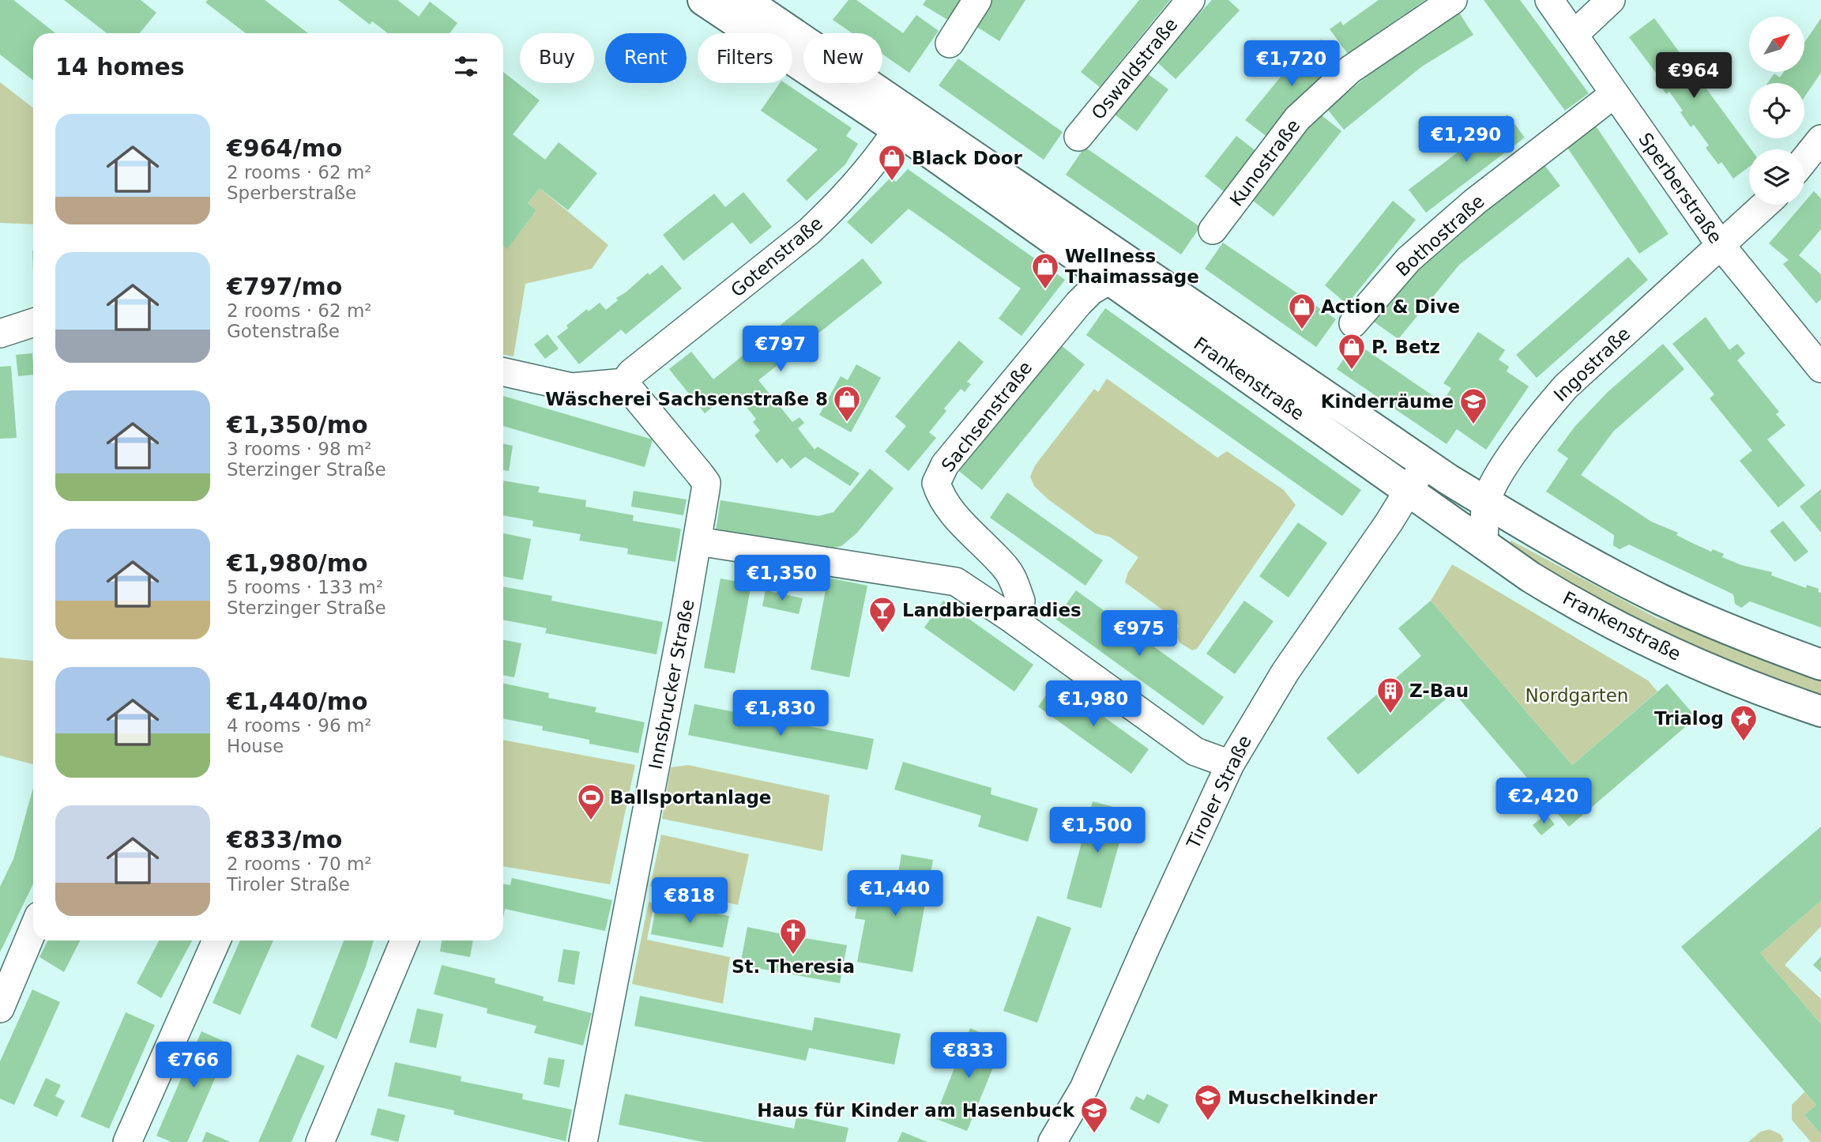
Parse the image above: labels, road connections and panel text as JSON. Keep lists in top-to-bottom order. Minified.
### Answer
{"streets":{"main road":["Frankenstraße"],"street":["Oswaldstraße","Kunostraße","Sperberstraße","Bothostraße","Gotenstraße","Ingostraße","Sachsenstraße","Innsbrucker Straße","Tiroler Straße"]},"crossings":[["Sperberstraße","Bothostraße"],["Sperberstraße","Ingostraße"],["Gotenstraße","Frankenstraße"],["Gotenstraße","Innsbrucker Straße"],["Ingostraße","Frankenstraße"],["Frankenstraße","Sachsenstraße"],["Frankenstraße","Tiroler Straße"]],"parks":["Nordgarten"],"places":{"shop":["Black Door","Wellness Thaimassage","Action & Dive","P. Betz","Wäscherei Sachsenstraße 8"],"school or university":["Kinderräume","Muschelkinder","Haus für Kinder am Hasenbuck"],"bar":["Landbierparadies"],"building":["Z-Bau"],"place":["Trialog"],"sports":["Ballsportanlage"],"church":["St. Theresia"]},"north":"top right","page":{"chip":["Buy","Rent","Filters","New"],"heading":"14 homes","price":["€1,720","€964","€1,290","€797","€1,350","€975","€1,980","€1,830","€2,420","€1,500","€1,440","€818","€833","€766"],"list":[{"name":"€964/mo","note":"2 rooms · 62 m² · Sperberstraße"},{"name":"€797/mo","note":"2 rooms · 62 m² · Gotenstraße"},{"name":"€1,350/mo","note":"3 rooms · 98 m² · Sterzinger Straße"},{"name":"€1,980/mo","note":"5 rooms · 133 m² · Sterzinger Straße"},{"name":"€1,440/mo","note":"4 rooms · 96 m² · House"},{"name":"€833/mo","note":"2 rooms · 70 m² · Tiroler Straße"}]}}
